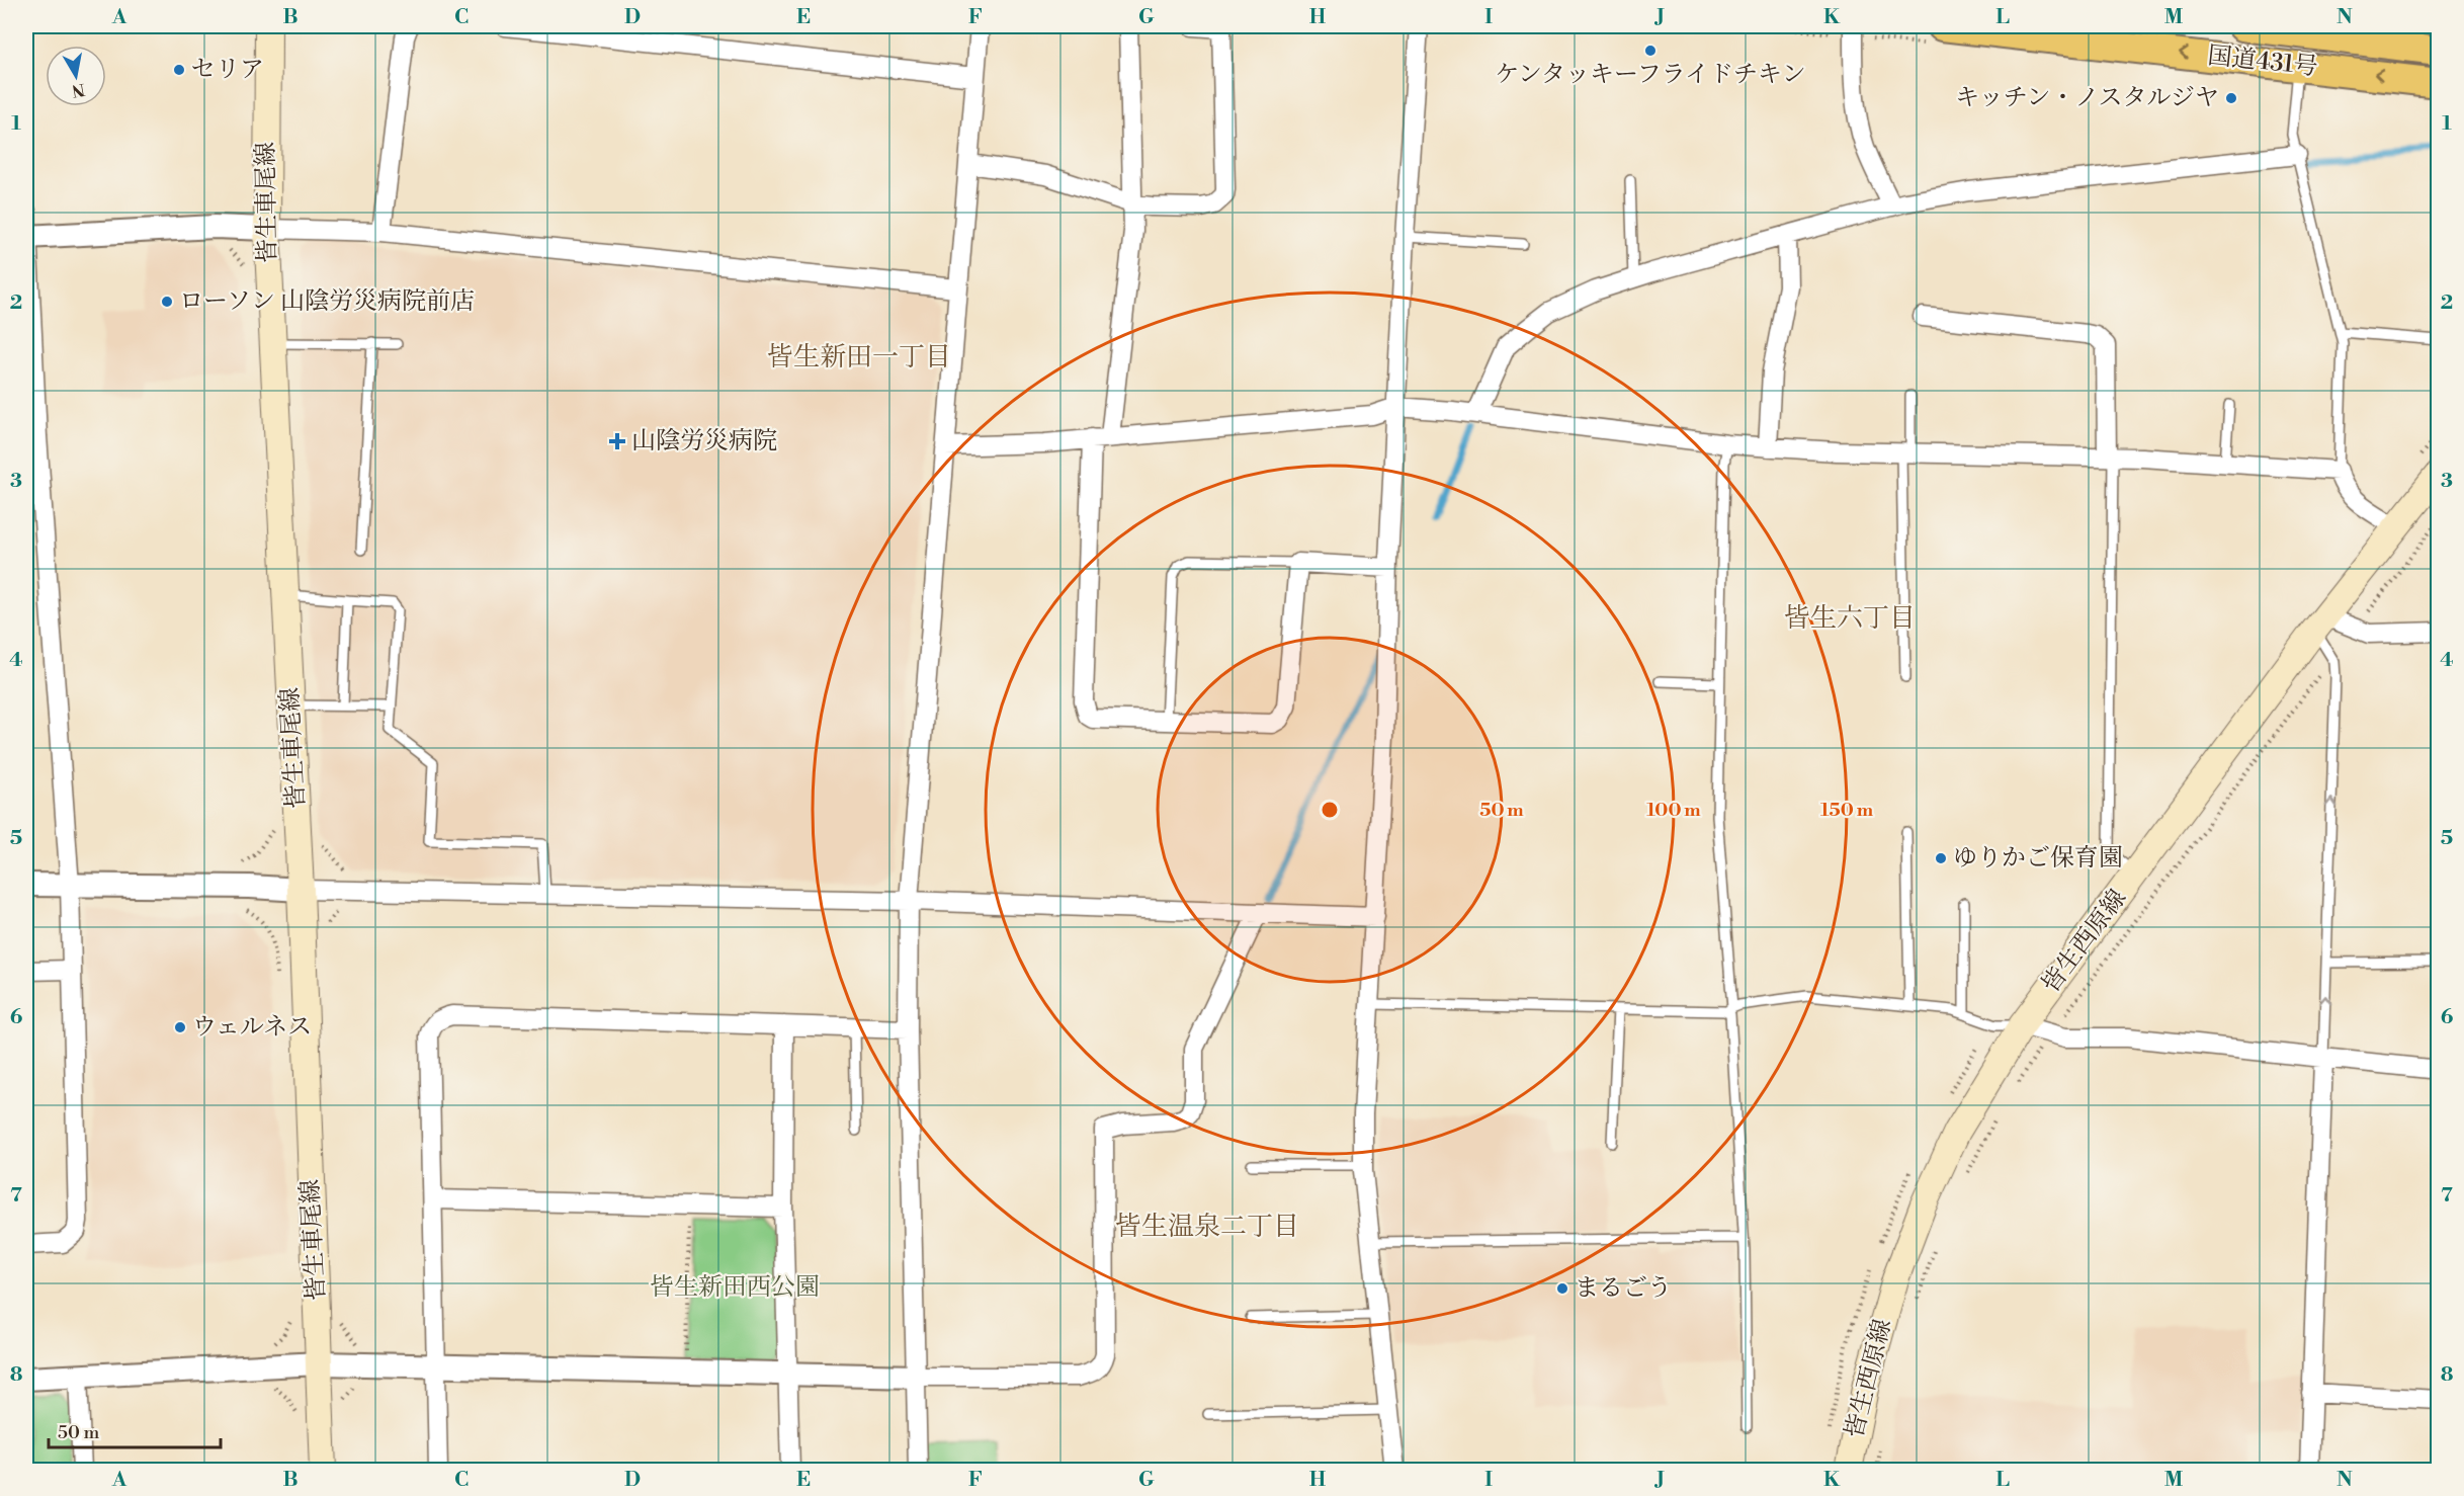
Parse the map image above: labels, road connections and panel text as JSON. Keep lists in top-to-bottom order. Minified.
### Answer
{"streets":{"highway":["国道431号"],"main road":["皆生車尾線","皆生西原線"]},"districts":["皆生新田一丁目","皆生六丁目","皆生温泉二丁目"],"parks":["皆生新田西公園"],"places":{"other":["ケンタッキーフライドチキン","セリア","キッチン・ノスタルジヤ","ローソン 山陰労災病院前店","ゆりかご保育園","ウェルネス","まるごう"],"health":["山陰労災病院"]},"scale_bar":"50 m","north":"bottom","grid":{"columns":["A","B","C","D","E","F","G","H","I","J","K","L","M","N"],"rows":["1","2","3","4","5","6","7","8"]},"rings":["50 m","100 m","150 m"]}
